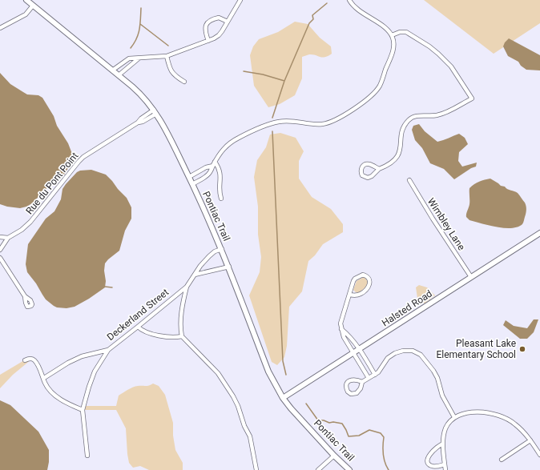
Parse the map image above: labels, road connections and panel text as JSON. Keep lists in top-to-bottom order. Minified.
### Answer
{"streets":{"main road":["Pontiac Trail","Halsted Road"],"street":["Rue du Pont Point","Wimbley Lane","Deckerland Street"]},"crossings":[["Rue du Pont Point","Pontiac Trail"],["Pontiac Trail","Halsted Road"],["Pontiac Trail","Deckerland Street"],["Wimbley Lane","Halsted Road"]],"places":["Pleasant Lake Elementary School"]}
